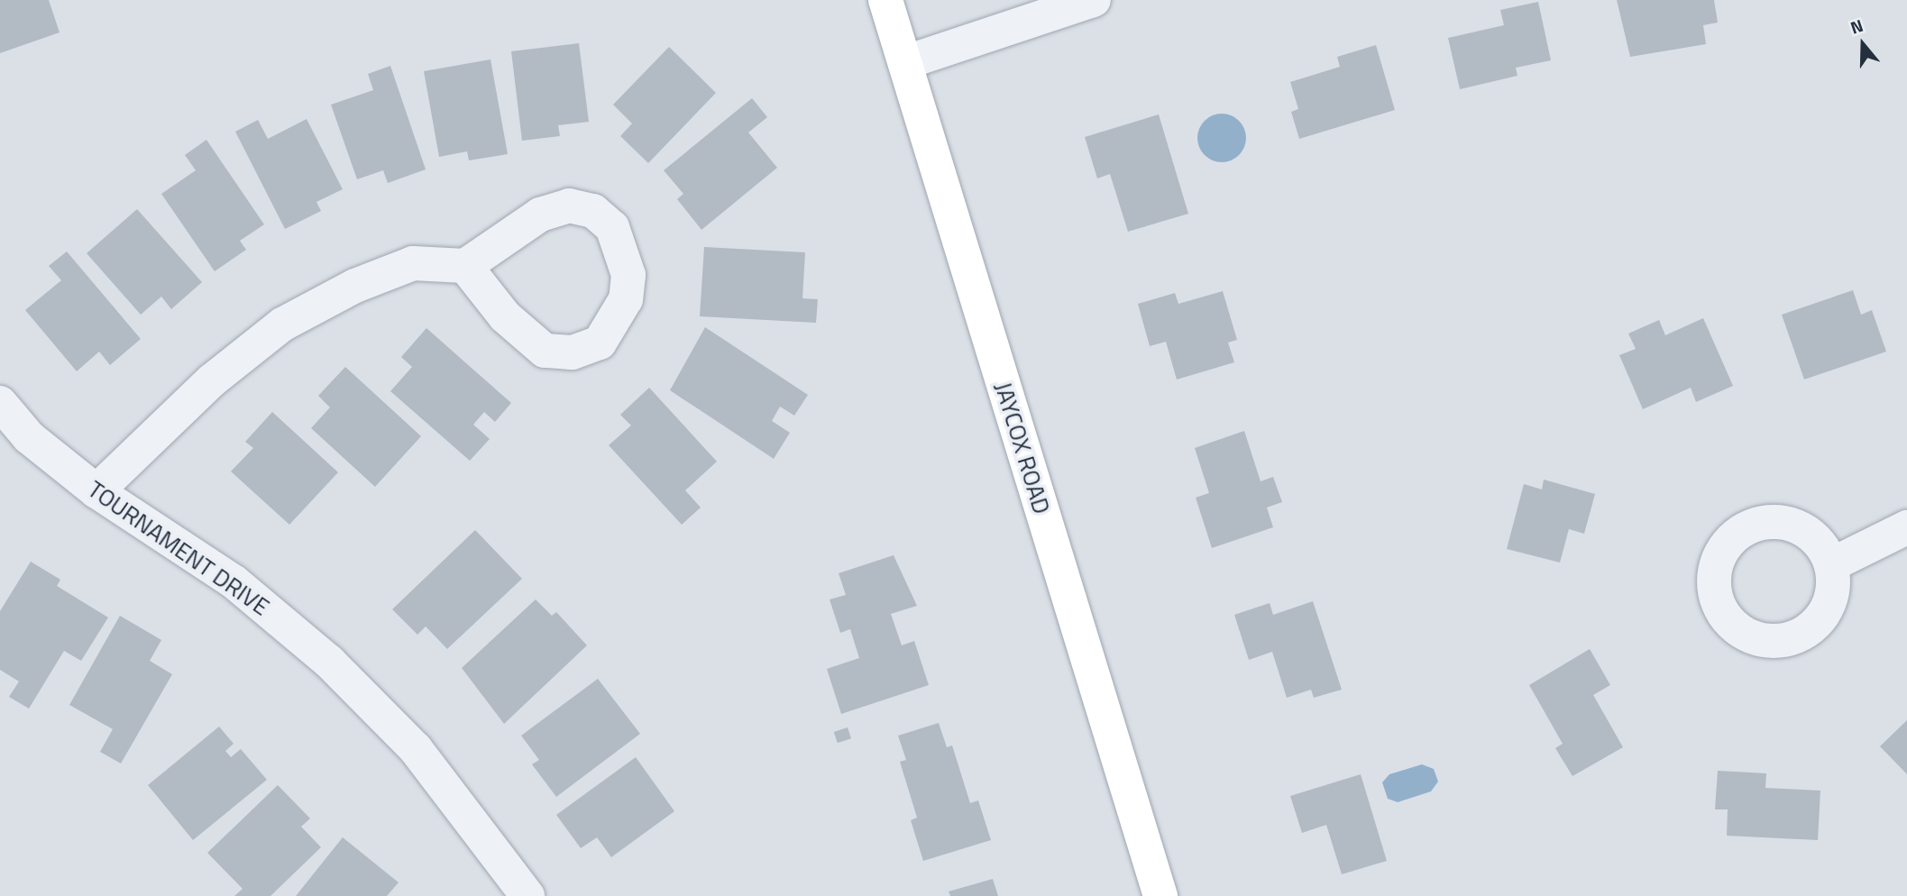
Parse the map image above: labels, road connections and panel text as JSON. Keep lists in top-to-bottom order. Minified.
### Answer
{"streets":{"street":["JAYCOX ROAD","TOURNAMENT DRIVE"]},"north":"top"}
